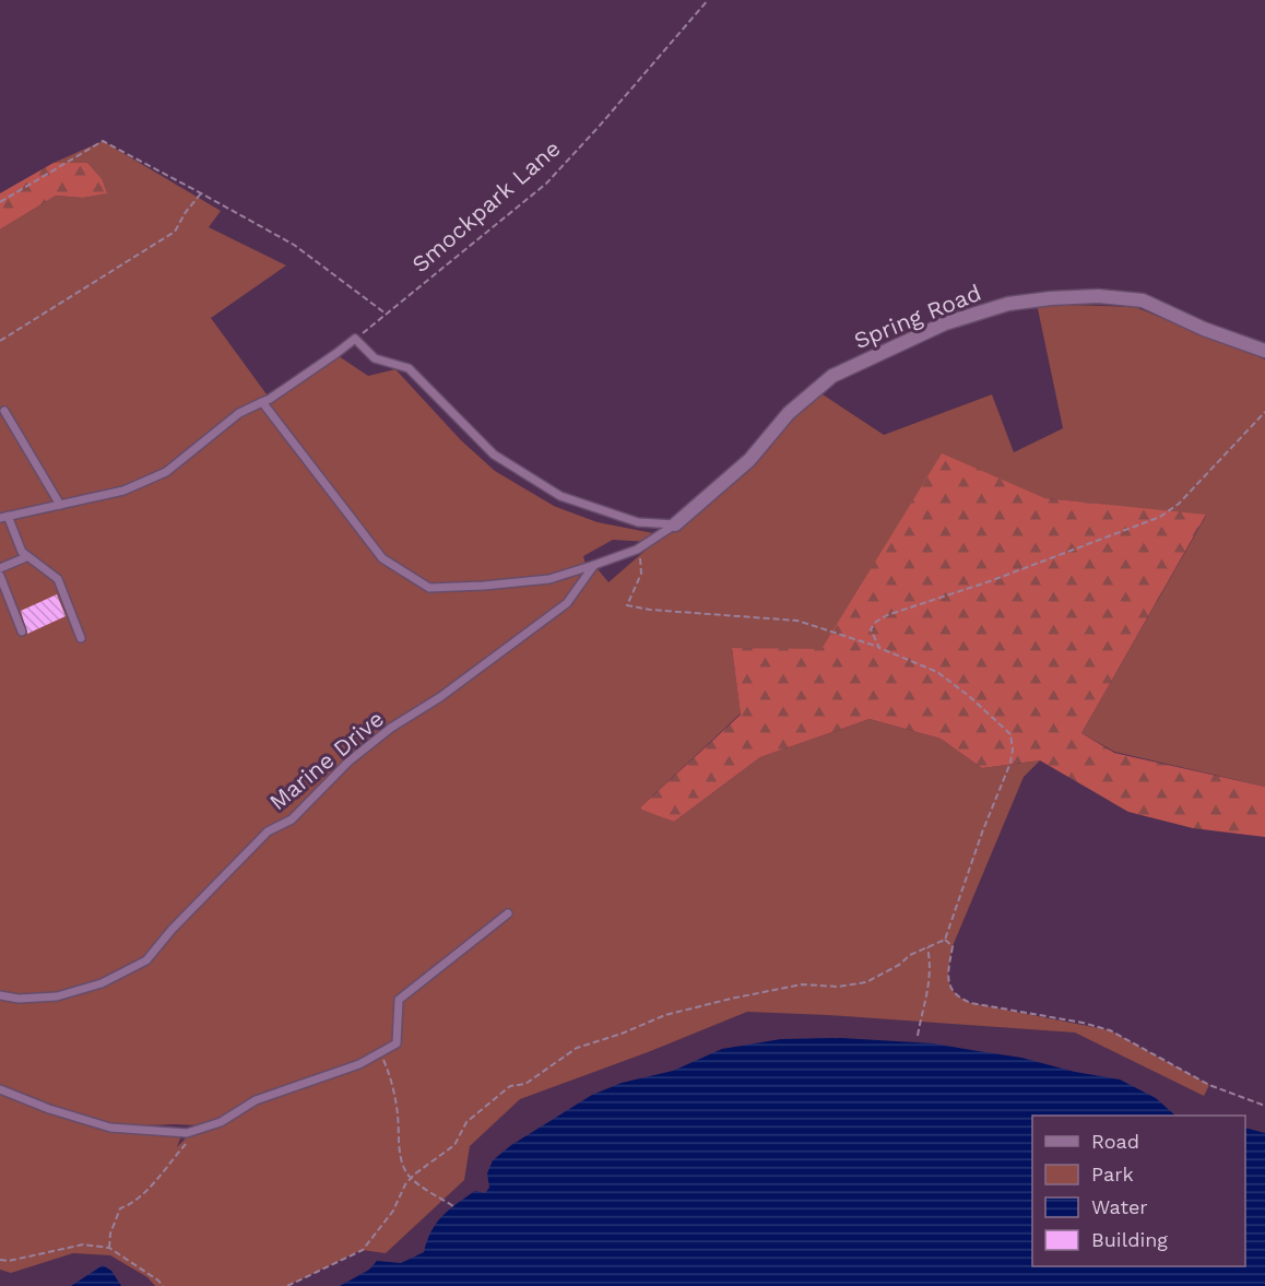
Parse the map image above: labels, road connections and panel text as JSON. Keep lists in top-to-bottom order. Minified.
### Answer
{"streets":{"street":["Spring Road"],"lane":["Marine Drive"],"path":["Smockpark Lane"]},"legend":["Road","Park","Water","Building"]}
